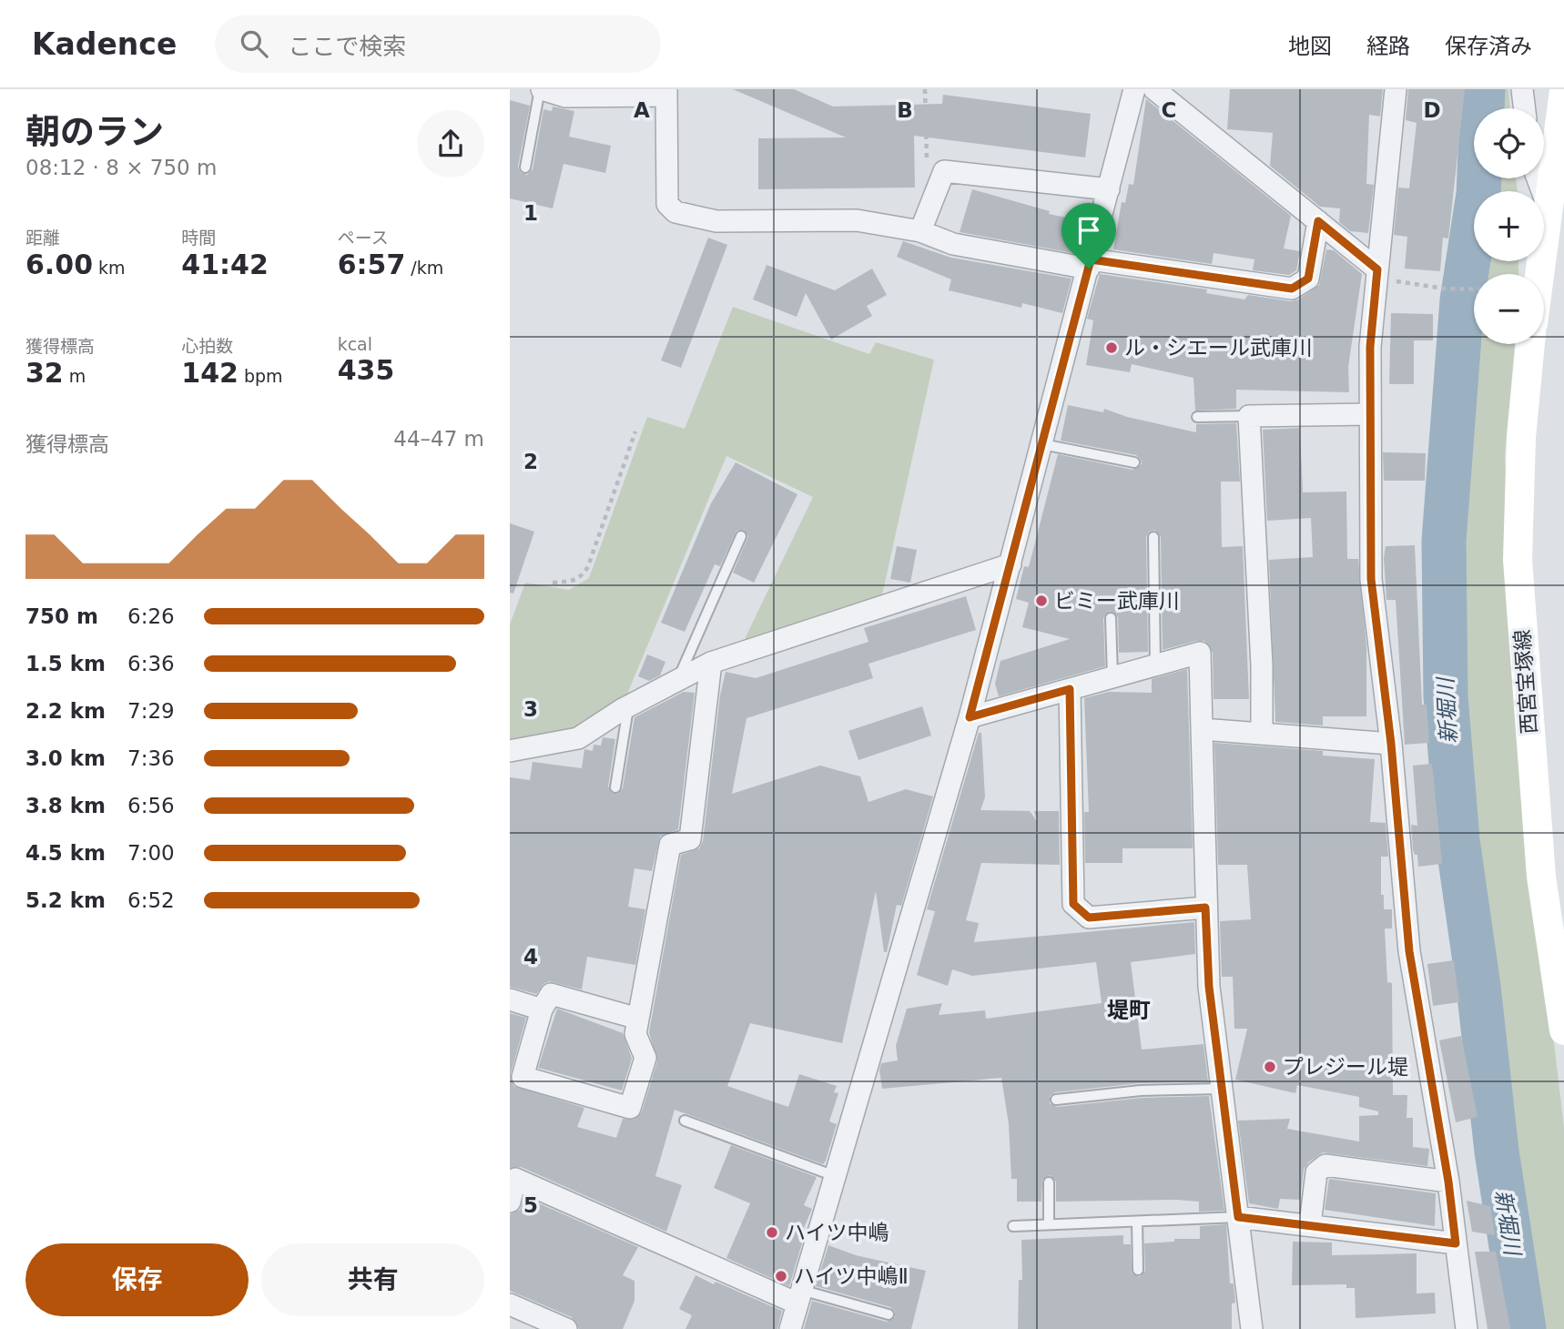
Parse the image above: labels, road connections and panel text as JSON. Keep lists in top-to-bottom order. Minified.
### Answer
{"streets":{"main road":["西宮宝塚線"]},"districts":["堤町"],"water":["新堀川"],"places":["ル・シエール武庫川","ビミー武庫川","プレジール堤","ハイツ中嶋","ハイツ中嶋Ⅱ"],"page":{"header":"Kadence","search":"ここで検索","nav":["地図","経路","保存済み"],"heading":["朝のラン","08:12 · 8 × 750 m"],"map_buttons":["+","−"],"stats":[["距離","6.00 km"],["時間","41:42"],["ペース","6:57 /km"],["獲得標高","32 m"],["心拍数","142 bpm"],["kcal","435"]],"chart":["獲得標高","44–47 m"],"list":[{"name":"750 m","note":"6:26"},{"name":"1.5 km","note":"6:36"},{"name":"2.2 km","note":"7:29"},{"name":"3.0 km","note":"7:36"},{"name":"3.8 km","note":"6:56"},{"name":"4.5 km","note":"7:00"},{"name":"5.2 km","note":"6:52"}],"buttons":["保存","共有"]},"grid":{"columns":["A","B","C","D"],"rows":["1","2","3","4","5"]}}
